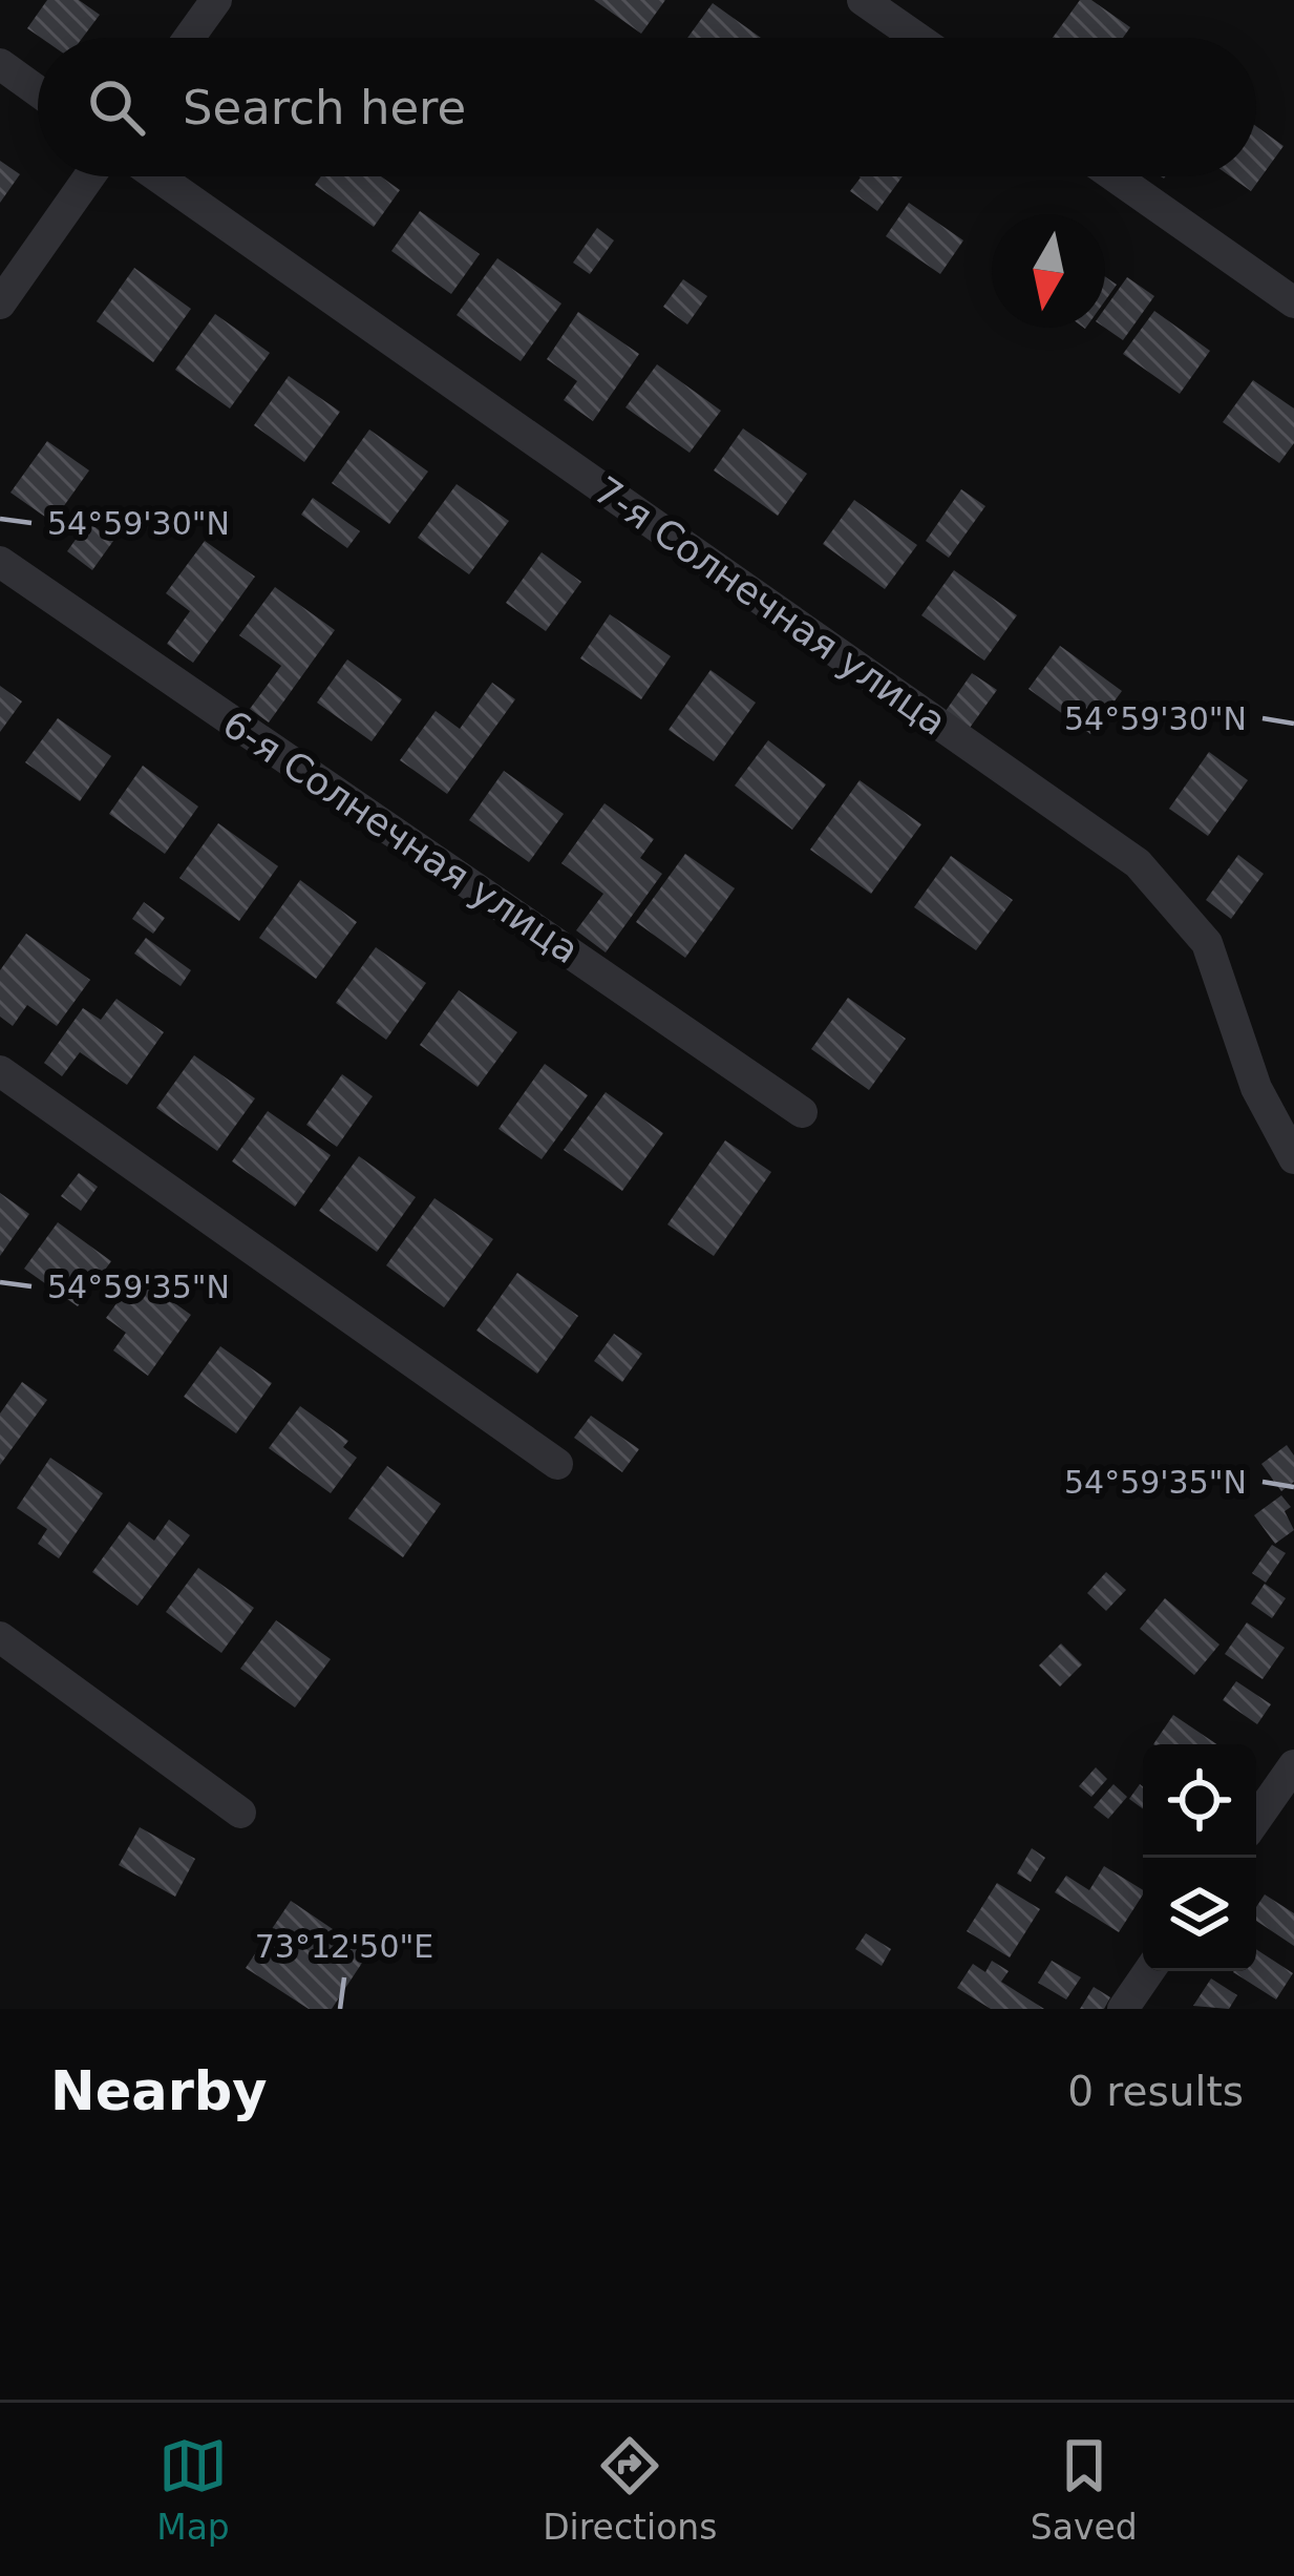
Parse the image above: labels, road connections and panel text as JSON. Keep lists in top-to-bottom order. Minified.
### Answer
{"streets":{"street":["7-я Солнечная улица","6-я Солнечная улица"]},"north":"bottom","page":{"search":"Search here","heading":["Nearby","0 results"],"nav":["Map","Directions","Saved"]},"coordinates":["54°59'30\"N","54°59'35\"N","73°12'50\"E"]}
